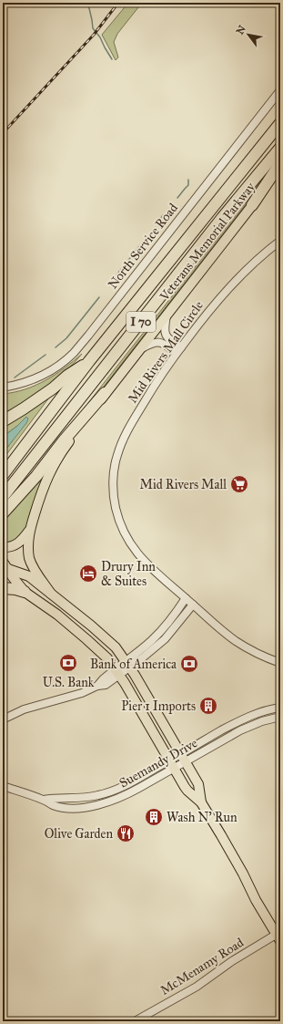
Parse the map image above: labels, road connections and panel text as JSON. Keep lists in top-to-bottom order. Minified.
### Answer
{"streets":{"highway":["I 70"],"main road":["Veterans Memorial Parkway"],"street":["North Service Road","Mid Rivers Mall Circle","Suemandy Drive","McMenamy Road"]},"places":{"supermarket":["Mid Rivers Mall"],"hotel":["Drury Inn & Suites"],"bank":["U.S. Bank","Bank of America"],"building":["Pier 1 Imports","Wash N' Run"],"restaurant":["Olive Garden"]},"north":"top left"}
